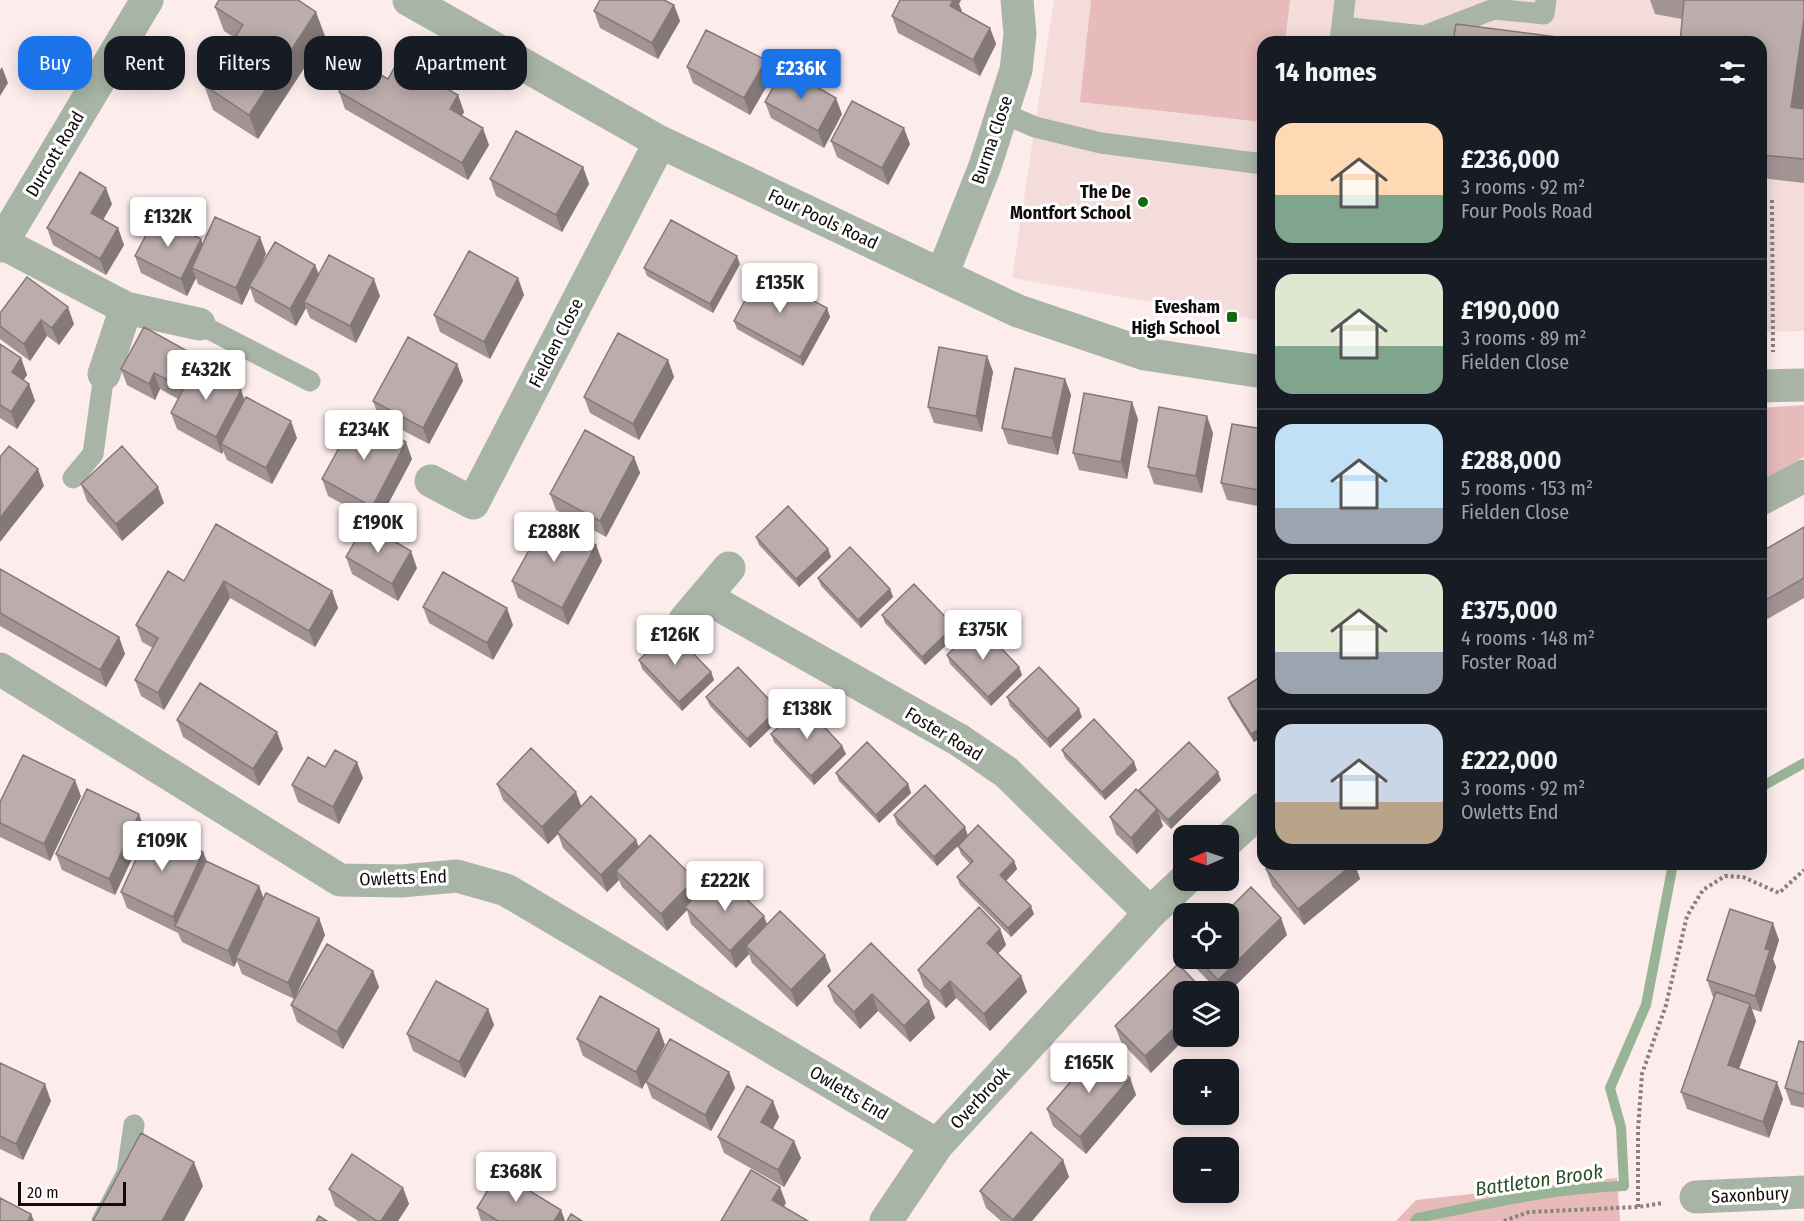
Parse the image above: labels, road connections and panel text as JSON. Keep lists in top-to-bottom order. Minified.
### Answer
{"streets":{"street":["Burma Close","Durcott Road","Four Pools Road","Fielden Close","Foster Road","Owletts End","Overbrook","Saxonbury"]},"crossings":[["Burma Close","Four Pools Road"],["Four Pools Road","Fielden Close"],["Foster Road","Overbrook"],["Owletts End","Overbrook"]],"water":["Battleton Brook"],"places":{"other":["The De Montfort School"],"transit":["Evesham High School"]},"scale_bar":"20 m","north":"left","page":{"chip":["Buy","Rent","Filters","New","Apartment"],"heading":"14 homes","price":["£236K","£132K","£135K","£432K","£234K","£190K","£288K","£375K","£126K","£138K","£109K","£222K","£165K","£368K"],"list":[{"name":"£236,000","note":"3 rooms · 92 m² · Four Pools Road"},{"name":"£190,000","note":"3 rooms · 89 m² · Fielden Close"},{"name":"£288,000","note":"5 rooms · 153 m² · Fielden Close"},{"name":"£375,000","note":"4 rooms · 148 m² · Foster Road"},{"name":"£222,000","note":"3 rooms · 92 m² · Owletts End"}],"map_buttons":["+","−"],"scale":"20 m"}}
